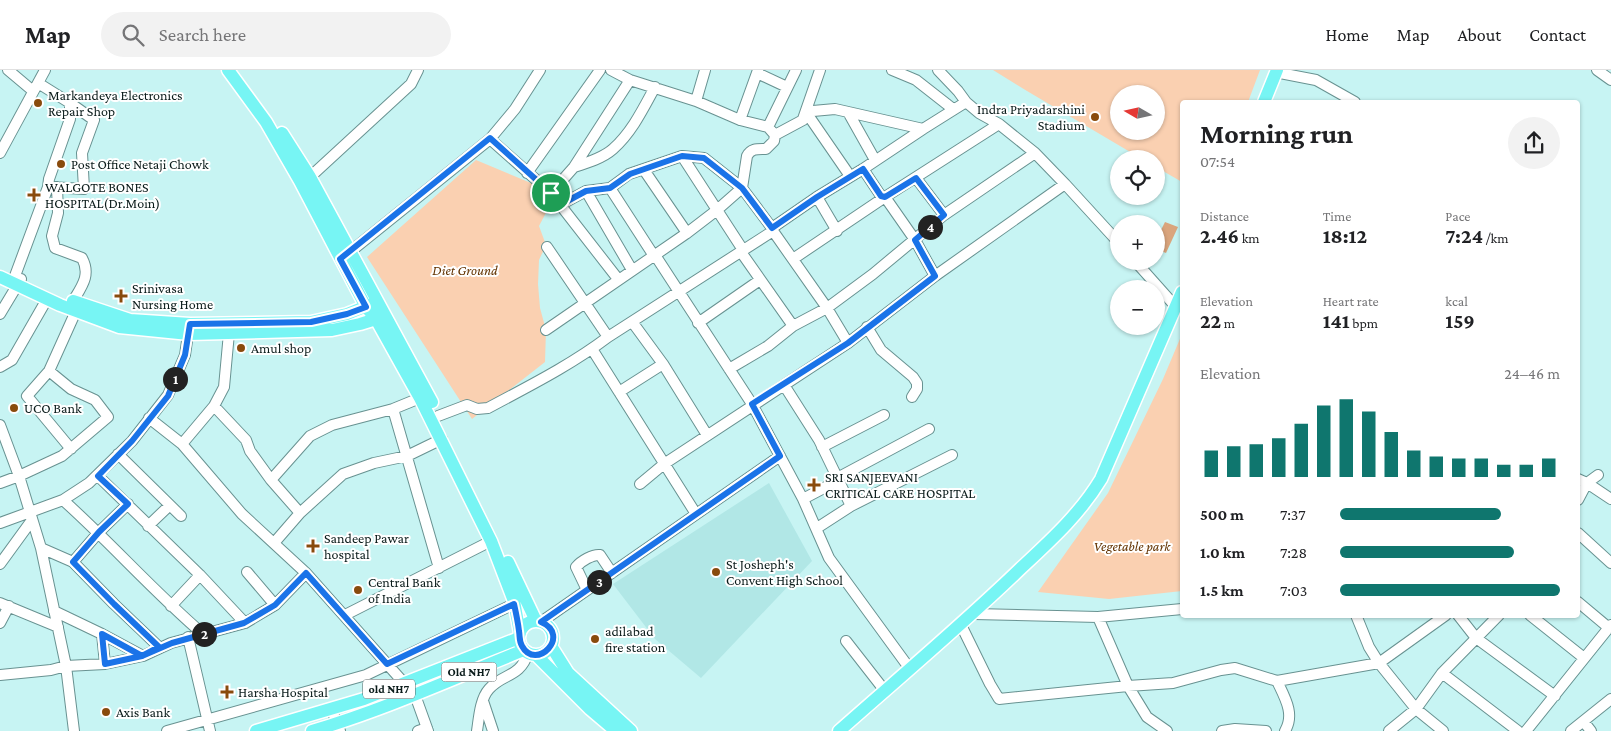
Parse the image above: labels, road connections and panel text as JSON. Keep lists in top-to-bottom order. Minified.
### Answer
{"streets":{"main road":["Old NH7","old NH7"]},"crossings":[["Old NH7","old NH7"]],"parks":["Diet Ground","Vegetable park"],"places":{"other":["Markandeya Electronics Repair Shop","Indra Priyadarshini Stadium","Post Office Netaji Chowk","Amul shop","UCO Bank","St Josheph's Convent High School","Central Bank of India","adilabad fire station","Axis Bank"],"health":["WALGOTE BONES HOSPITAL(Dr.Moin)","Srinivasa Nursing Home","SRI SANJEEVANI CRITICAL CARE HOSPITAL","Sandeep Pawar hospital","Harsha Hospital"]},"north":"left","page":{"header":"Map","search":"Search here","nav":["Home","Map","About","Contact"],"map_buttons":["+","−"],"heading":["Morning run","07:54"],"stats":[["Distance","2.46 km"],["Time","18:12"],["Pace","7:24 /km"],["Elevation","22 m"],["Heart rate","141 bpm"],["kcal","159"]],"pins":["4","1","3","2"],"chart":["Elevation","24–46 m"],"list":[{"name":"500 m","note":"7:37"},{"name":"1.0 km","note":"7:28"},{"name":"1.5 km","note":"7:03"}]}}
